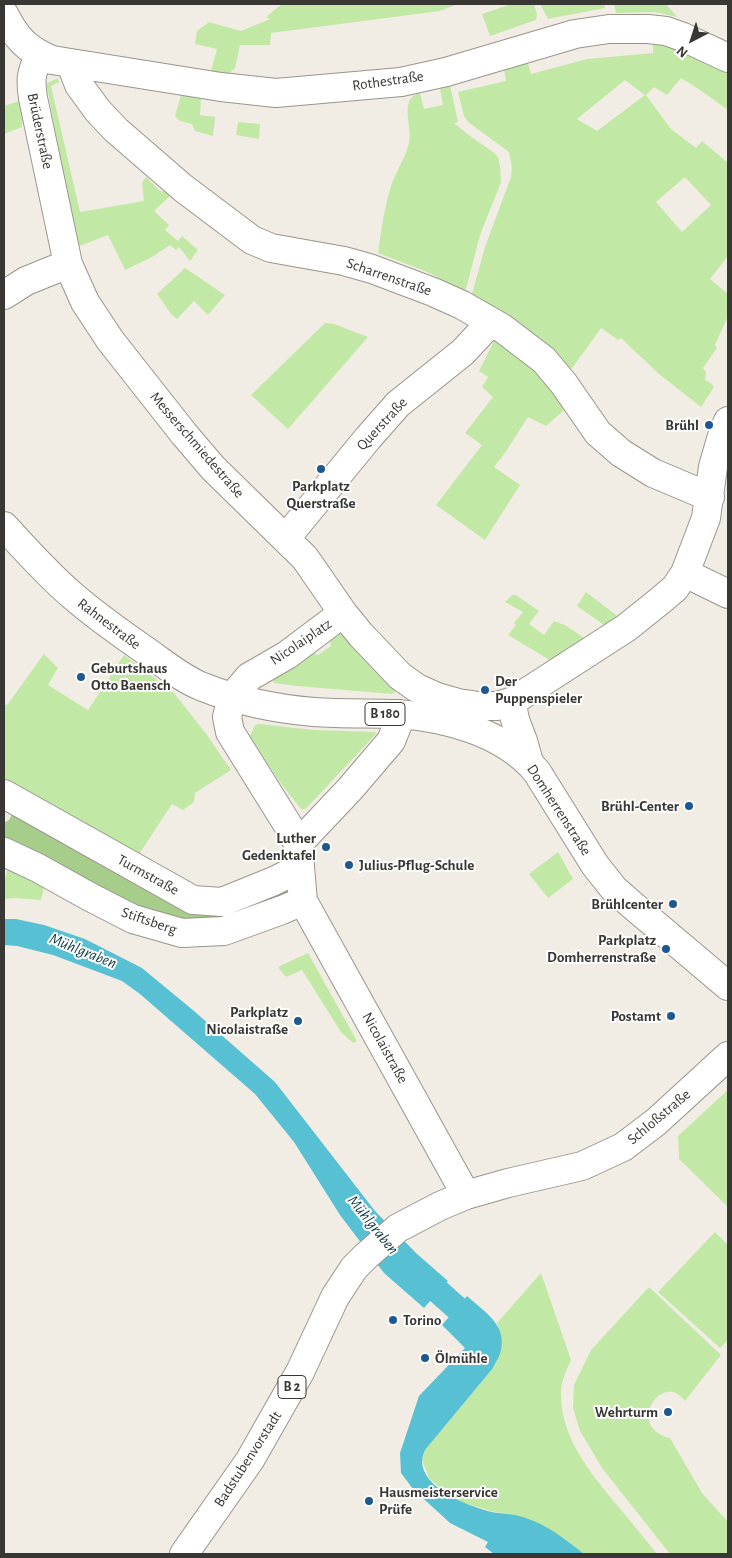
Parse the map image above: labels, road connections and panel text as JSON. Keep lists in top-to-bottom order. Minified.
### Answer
{"streets":{"street":["Rothestraße","Brüderstraße","Scharrenstraße","Querstraße","Messerschmiedestraße","Rahnestraße","Nicolaiplatz","B 180","Domherrenstraße","Turmstraße","Stiftsberg","Nicolaistraße","Schloßstraße","B 2","Badstubenvorstadt"]},"crossings":[["Rothestraße","Brüderstraße"],["Rothestraße","Scharrenstraße"],["Brüderstraße","Messerschmiedestraße"],["Scharrenstraße","Querstraße"],["Querstraße","Messerschmiedestraße"],["Messerschmiedestraße","Nicolaiplatz"],["Rahnestraße","Nicolaiplatz"],["Rahnestraße","Domherrenstraße"],["Nicolaiplatz","Domherrenstraße"],["Stiftsberg","Nicolaistraße"],["Nicolaistraße","Schloßstraße"],["Nicolaistraße","Badstubenvorstadt"],["Schloßstraße","Badstubenvorstadt"]],"water":["Mühlgraben"],"places":["Brühl","Parkplatz Querstraße","Geburtshaus Otto Baensch","Der Puppenspieler","Brühl-Center","Luther Gedenktafel","Julius-Pflug-Schule","Brühlcenter","Parkplatz Domherrenstraße","Postamt","Parkplatz Nicolaistraße","Torino","Ölmühle","Wehrturm","Hausmeisterservice Prüfe"],"north":"bottom left"}
